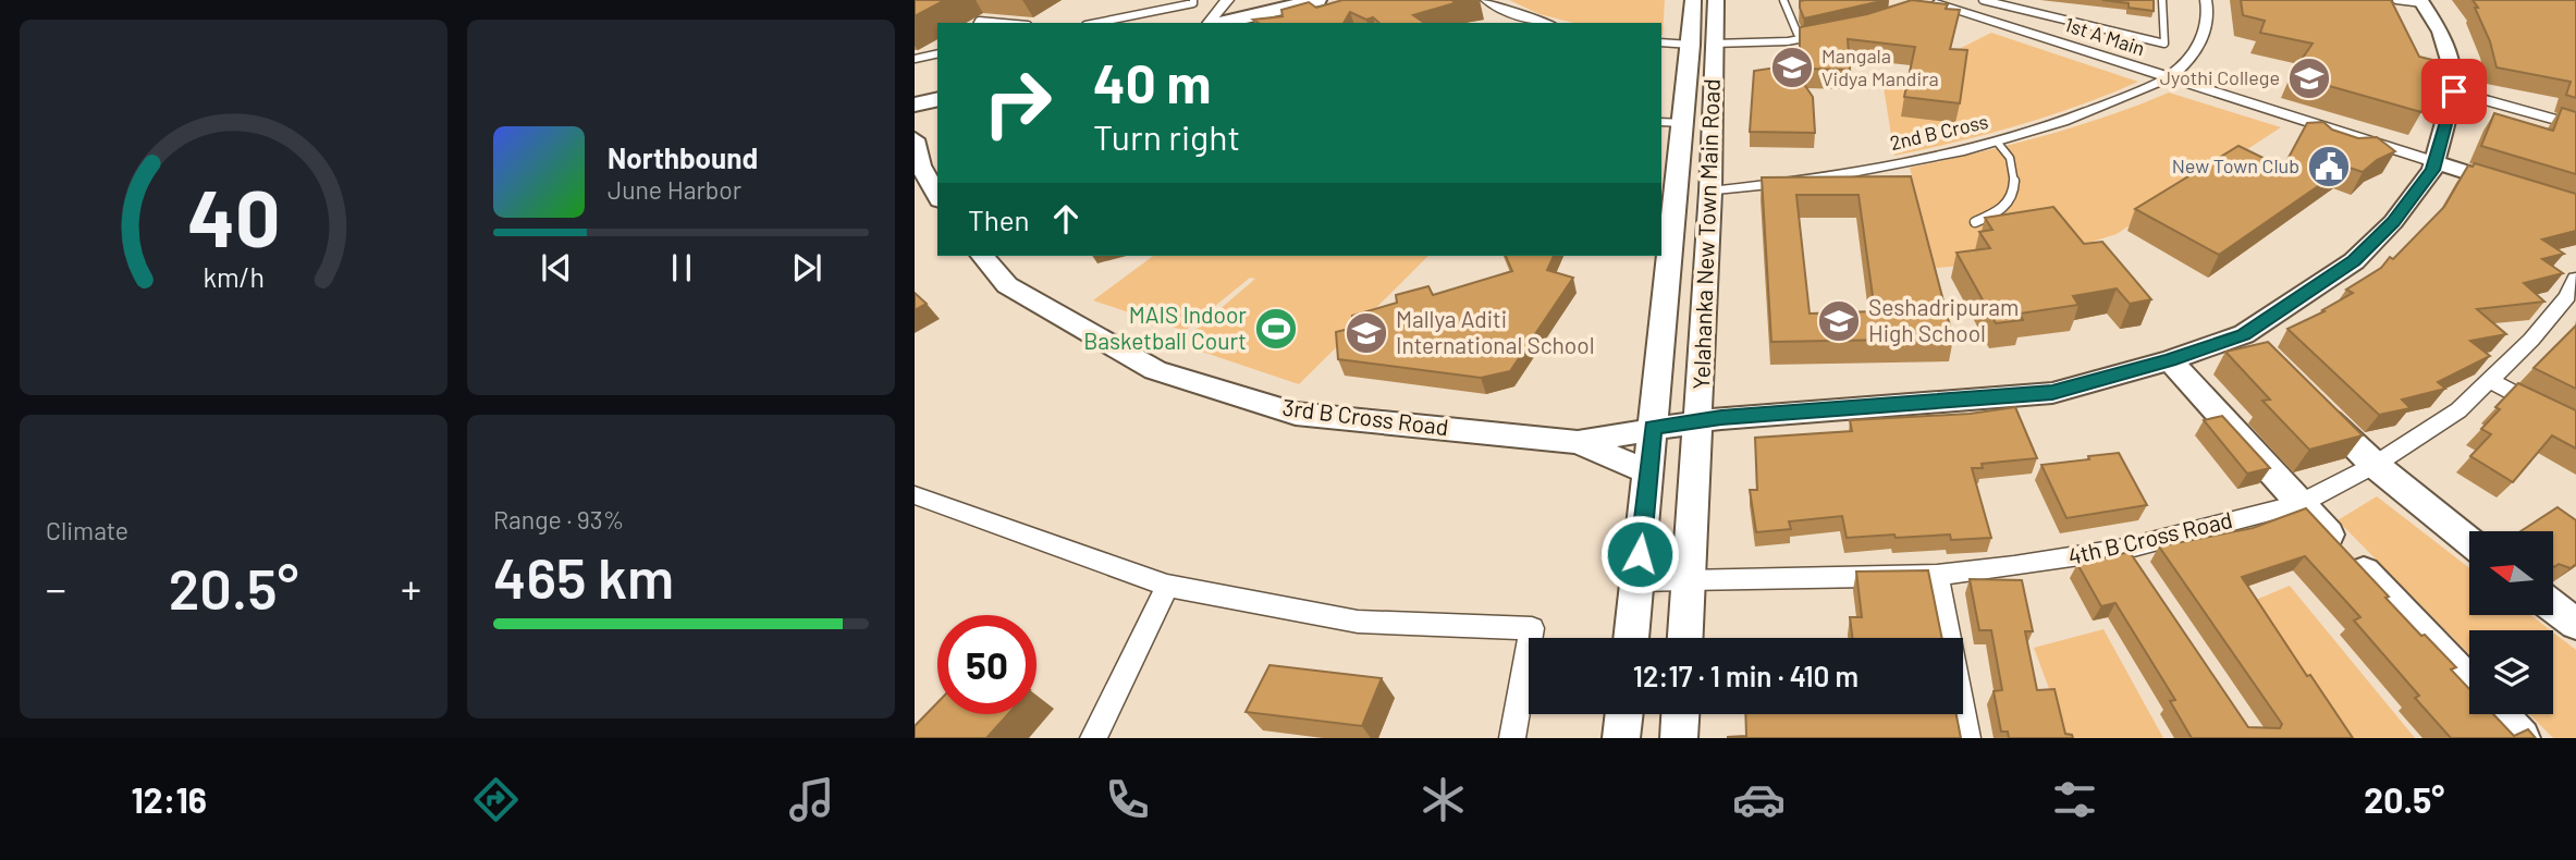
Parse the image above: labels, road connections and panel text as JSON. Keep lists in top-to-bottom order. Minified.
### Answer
{"streets":{"street":["1st A Main","2nd B Cross","Yelahanka New Town Main Road","3rd B Cross Road","4th B Cross Road"]},"crossings":[["1st A Main","2nd B Cross"],["1st A Main","3rd B Cross Road"],["2nd B Cross","Yelahanka New Town Main Road"],["Yelahanka New Town Main Road","3rd B Cross Road"],["Yelahanka New Town Main Road","4th B Cross Road"]],"places":{"school or university":["Mangala Vidya Mandira","Jyothi College","Seshadripuram High School","Mallya Aditi International School"],"public building":["New Town Club"],"sports":["MAIS Indoor Basketball Court"]},"north":"left","page":{"turn":["40 m","Turn right"],"song":["Northbound","June Harbor"],"then":"Then","tile":["Climate",["Range · 93%","465 km"]],"heat":["−","20.5°","+"],"limit":"50","trip":"12:17 · 1 min · 410 m","tabs":["12:16","20.5°"],"gauge":["40","km/h"]}}
